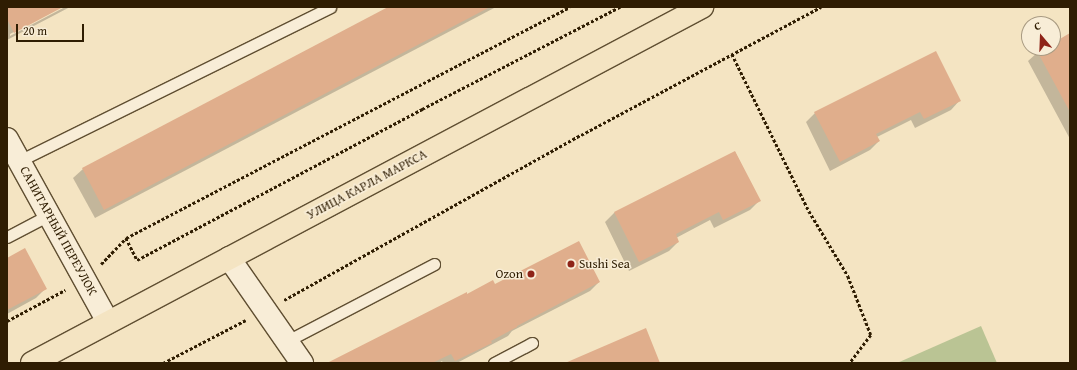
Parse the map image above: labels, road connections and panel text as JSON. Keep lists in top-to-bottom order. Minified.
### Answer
{"streets":{"highway":["УЛИЦА КАРЛА МАРКСА"],"street":["САНИТАРНЫЙ ПЕРЕУЛОК"]},"crossings":[["УЛИЦА КАРЛА МАРКСА","САНИТАРНЫЙ ПЕРЕУЛОК"]],"places":["Sushi Sea","Ozon"],"scale_bar":"20 m","north":"top"}
